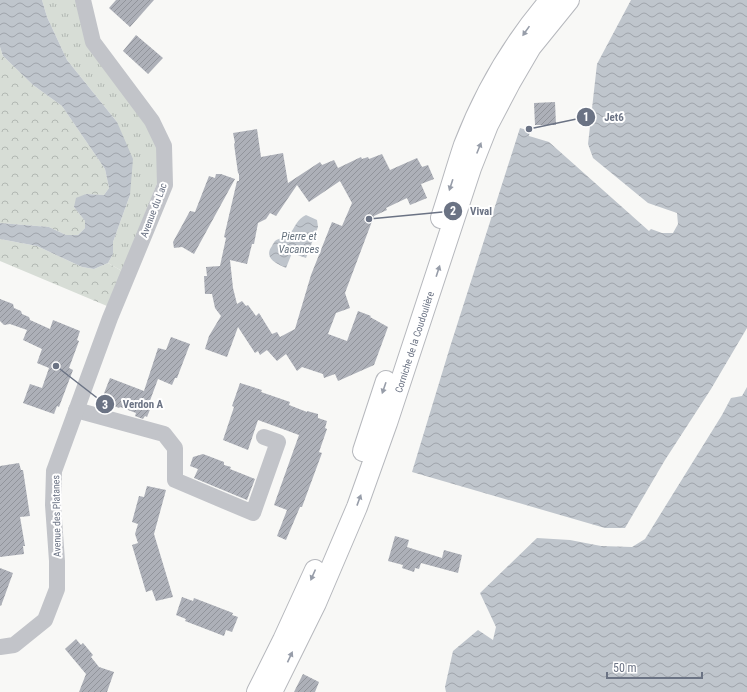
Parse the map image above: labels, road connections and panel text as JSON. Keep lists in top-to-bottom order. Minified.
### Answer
{"streets":{"main road":["Corniche de la Coudoulière"],"street":["Avenue du Lac","Avenue des Platanes"]},"crossings":[["Avenue du Lac","Avenue des Platanes"]],"water":["Pierre et Vacances"],"places":["Jet6","Vival","Verdon A"],"scale_bar":"50 m"}
